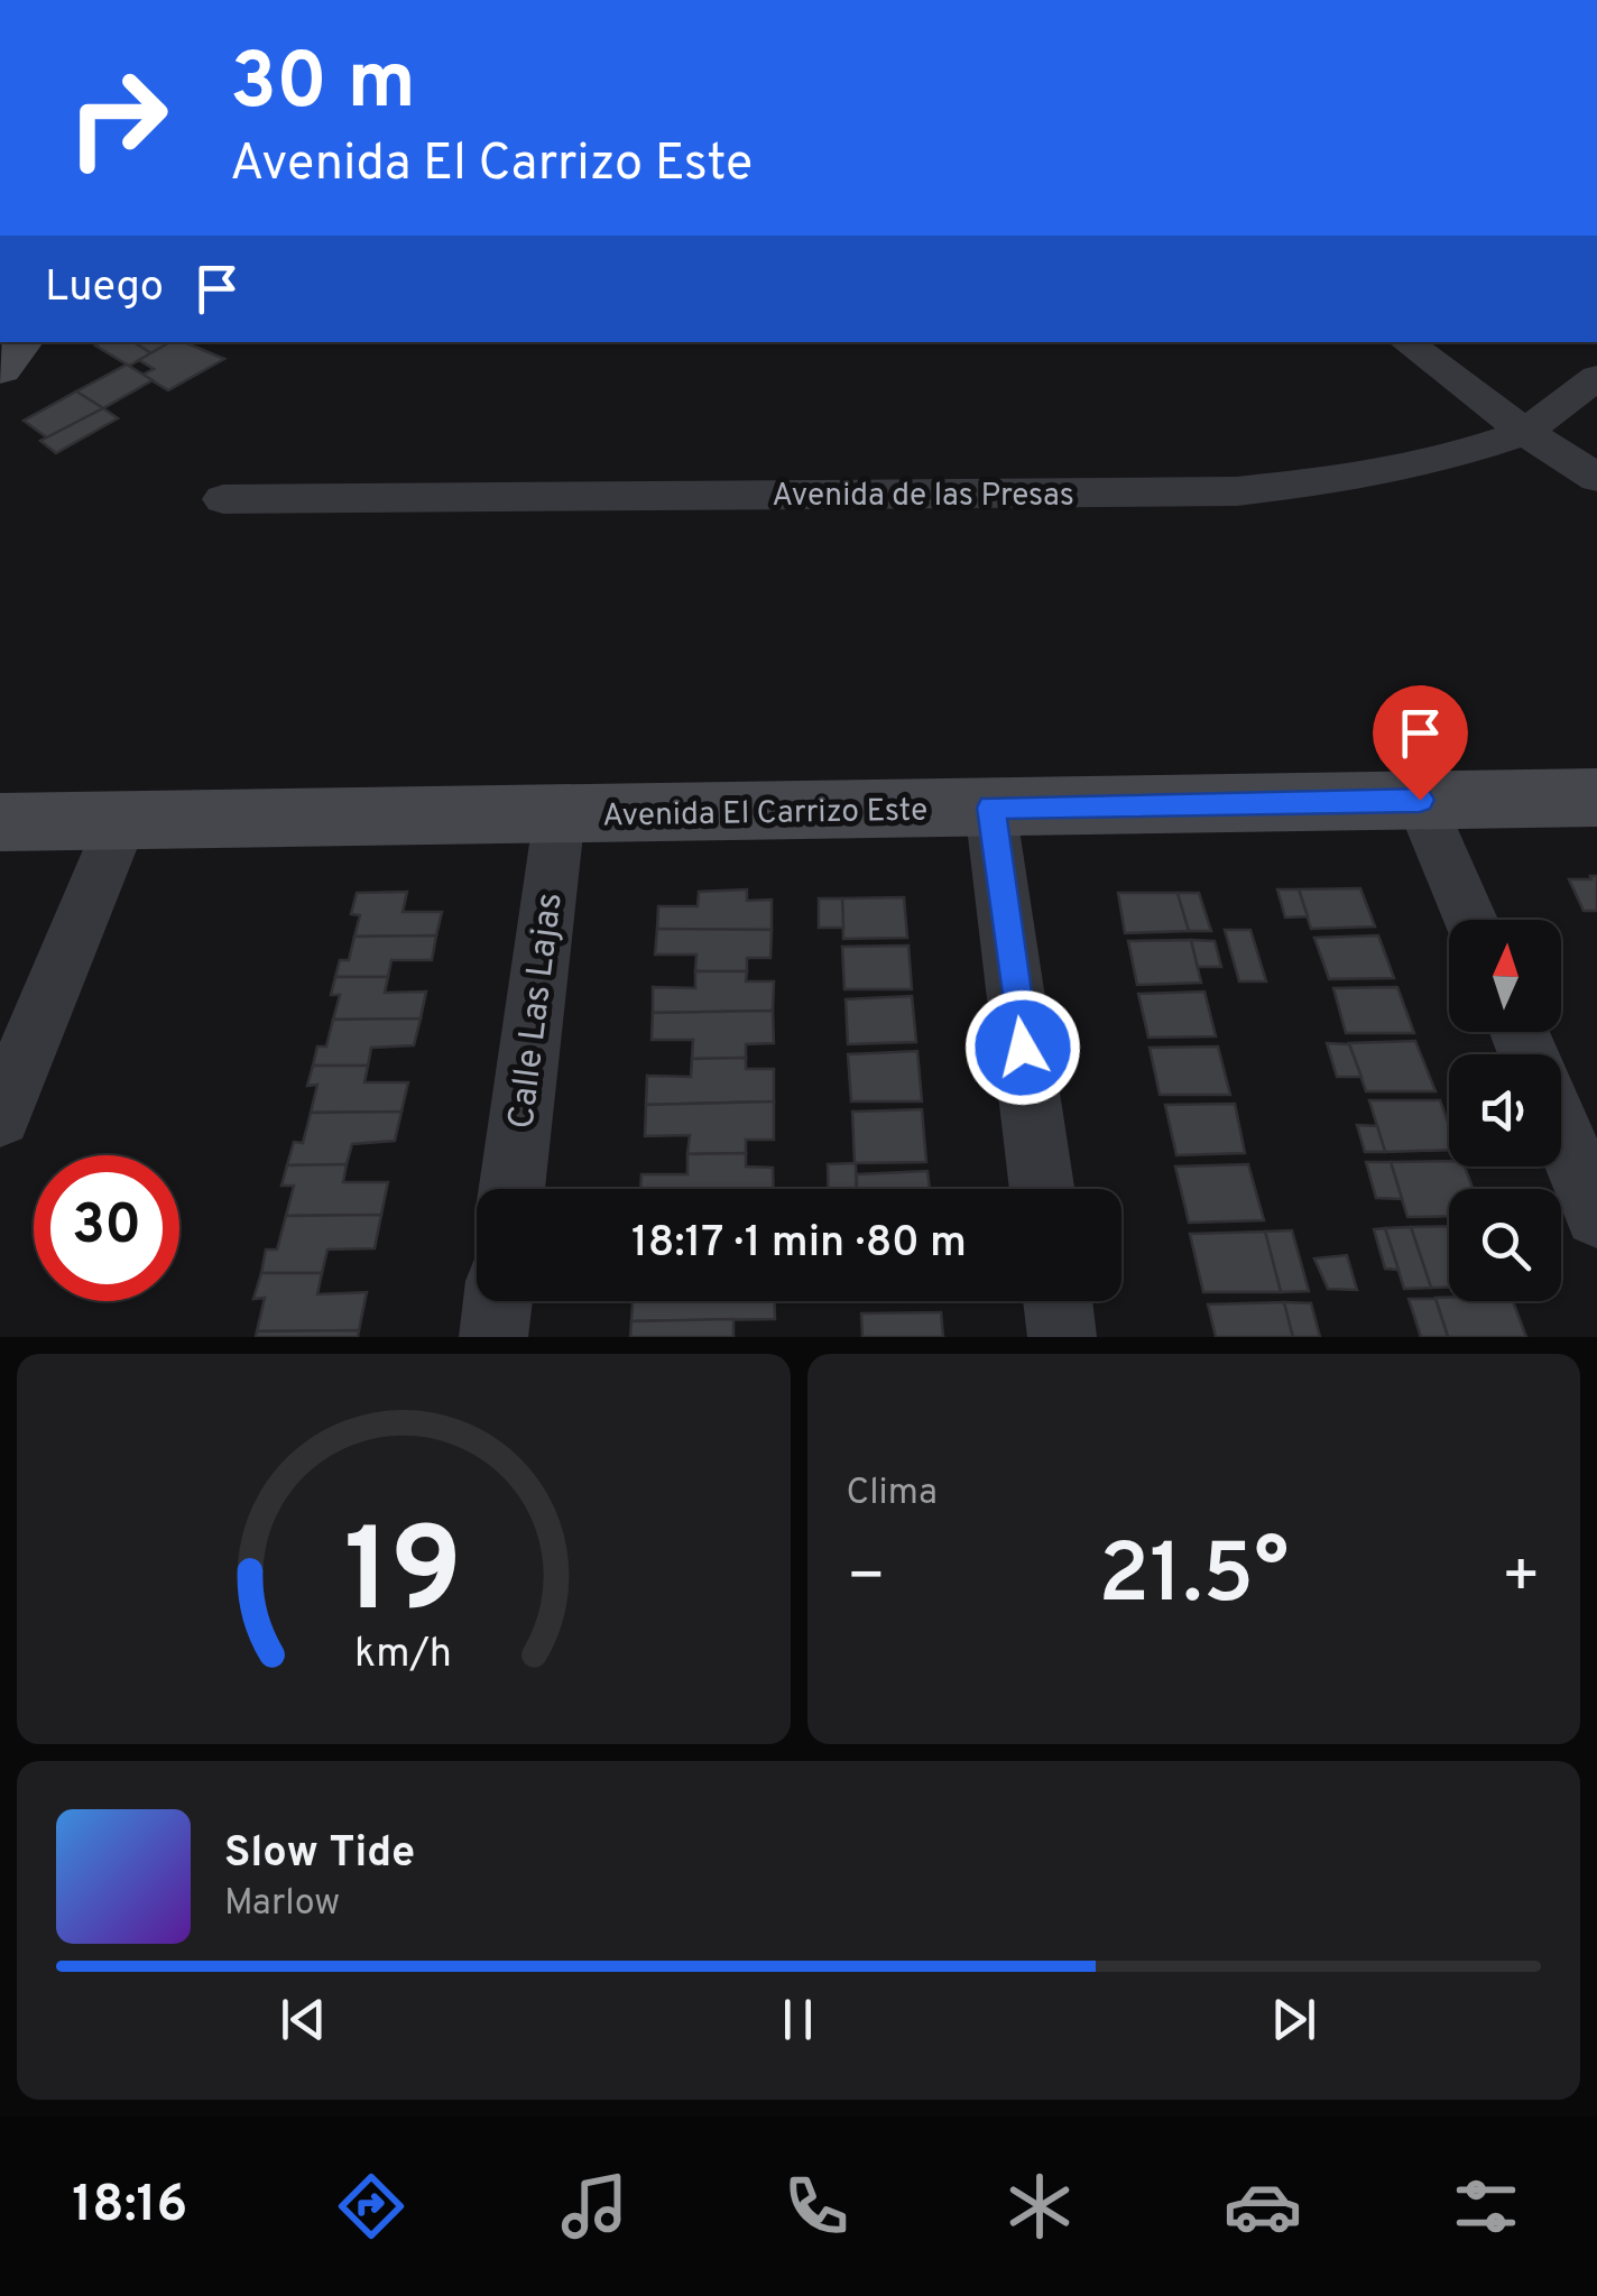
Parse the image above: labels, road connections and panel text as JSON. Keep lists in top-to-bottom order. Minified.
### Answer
{"streets":{"street":["Avenida de las Presas","Avenida El Carrizo Este","Calle Las Lajas"]},"crossings":[["Avenida El Carrizo Este","Calle Las Lajas"]],"north":"top","page":{"turn":["30 m","Avenida El Carrizo Este"],"then":"Luego","limit":"30","trip":"18:17 · 1 min · 80 m","tile":"Clima","heat":["−","21.5°","+"],"song":["Slow Tide","Marlow"],"tabs":"18:16","gauge":["19","km/h"]}}
